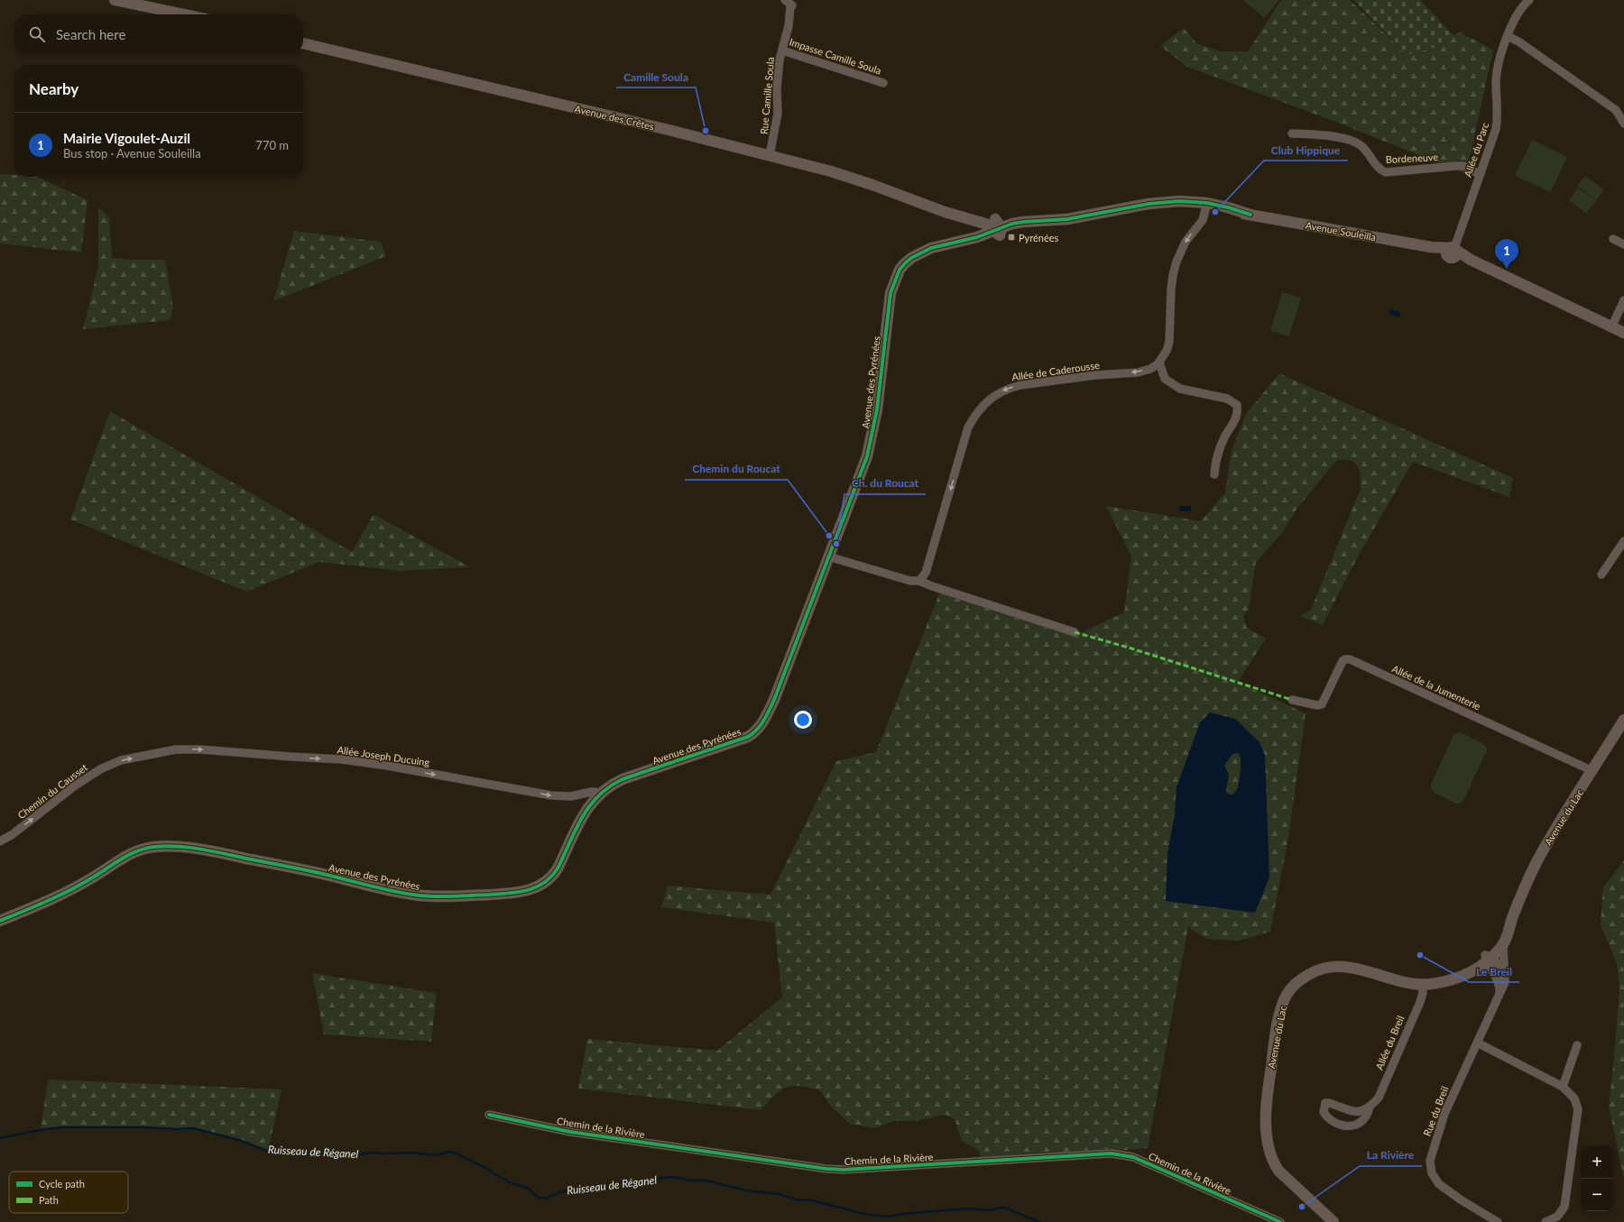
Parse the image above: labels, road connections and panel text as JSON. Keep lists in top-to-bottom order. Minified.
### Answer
{"streets":{"street":["Impasse Camille Soula","Rue Camille Soula","Avenue des Crêtes","Allée du Parc","Bordeneuve","Avenue Souleilla","Allée de Caderousse","Avenue des Pyrénées","Allée de la Jumenterie","Allée Joseph Ducuing","Chemin du Causset","Avenue du Lac","Allée du Breil","Rue du Breil","Chemin de la Rivière"]},"crossings":[["Impasse Camille Soula","Rue Camille Soula"],["Rue Camille Soula","Avenue des Crêtes"],["Avenue des Crêtes","Avenue des Pyrénées"],["Allée du Parc","Bordeneuve"],["Allée du Parc","Avenue Souleilla"],["Avenue Souleilla","Avenue des Pyrénées"],["Avenue des Pyrénées","Allée Joseph Ducuing"],["Allée de la Jumenterie","Avenue du Lac"],["Allée Joseph Ducuing","Chemin du Causset"],["Avenue du Lac","Allée du Breil"],["Avenue du Lac","Rue du Breil"]],"one_way":["Allée de Caderousse","Allée Joseph Ducuing","Chemin du Causset"],"water":["Ruisseau de Réganel"],"places":{"other":["Camille Soula","Club Hippique","Chemin du Roucat","Ch. du Roucat","Le Breil","La Rivière"],"transit":["Pyrénées"]},"legend":["Cycle path","Path"],"page":{"search":"Search here","heading":"Nearby","list":[{"mark":"1","name":"Mairie Vigoulet-Auzil","note":"Bus stop · Avenue Souleilla","value":"770 m"}],"pins":"1","map_buttons":["+","−"]}}
